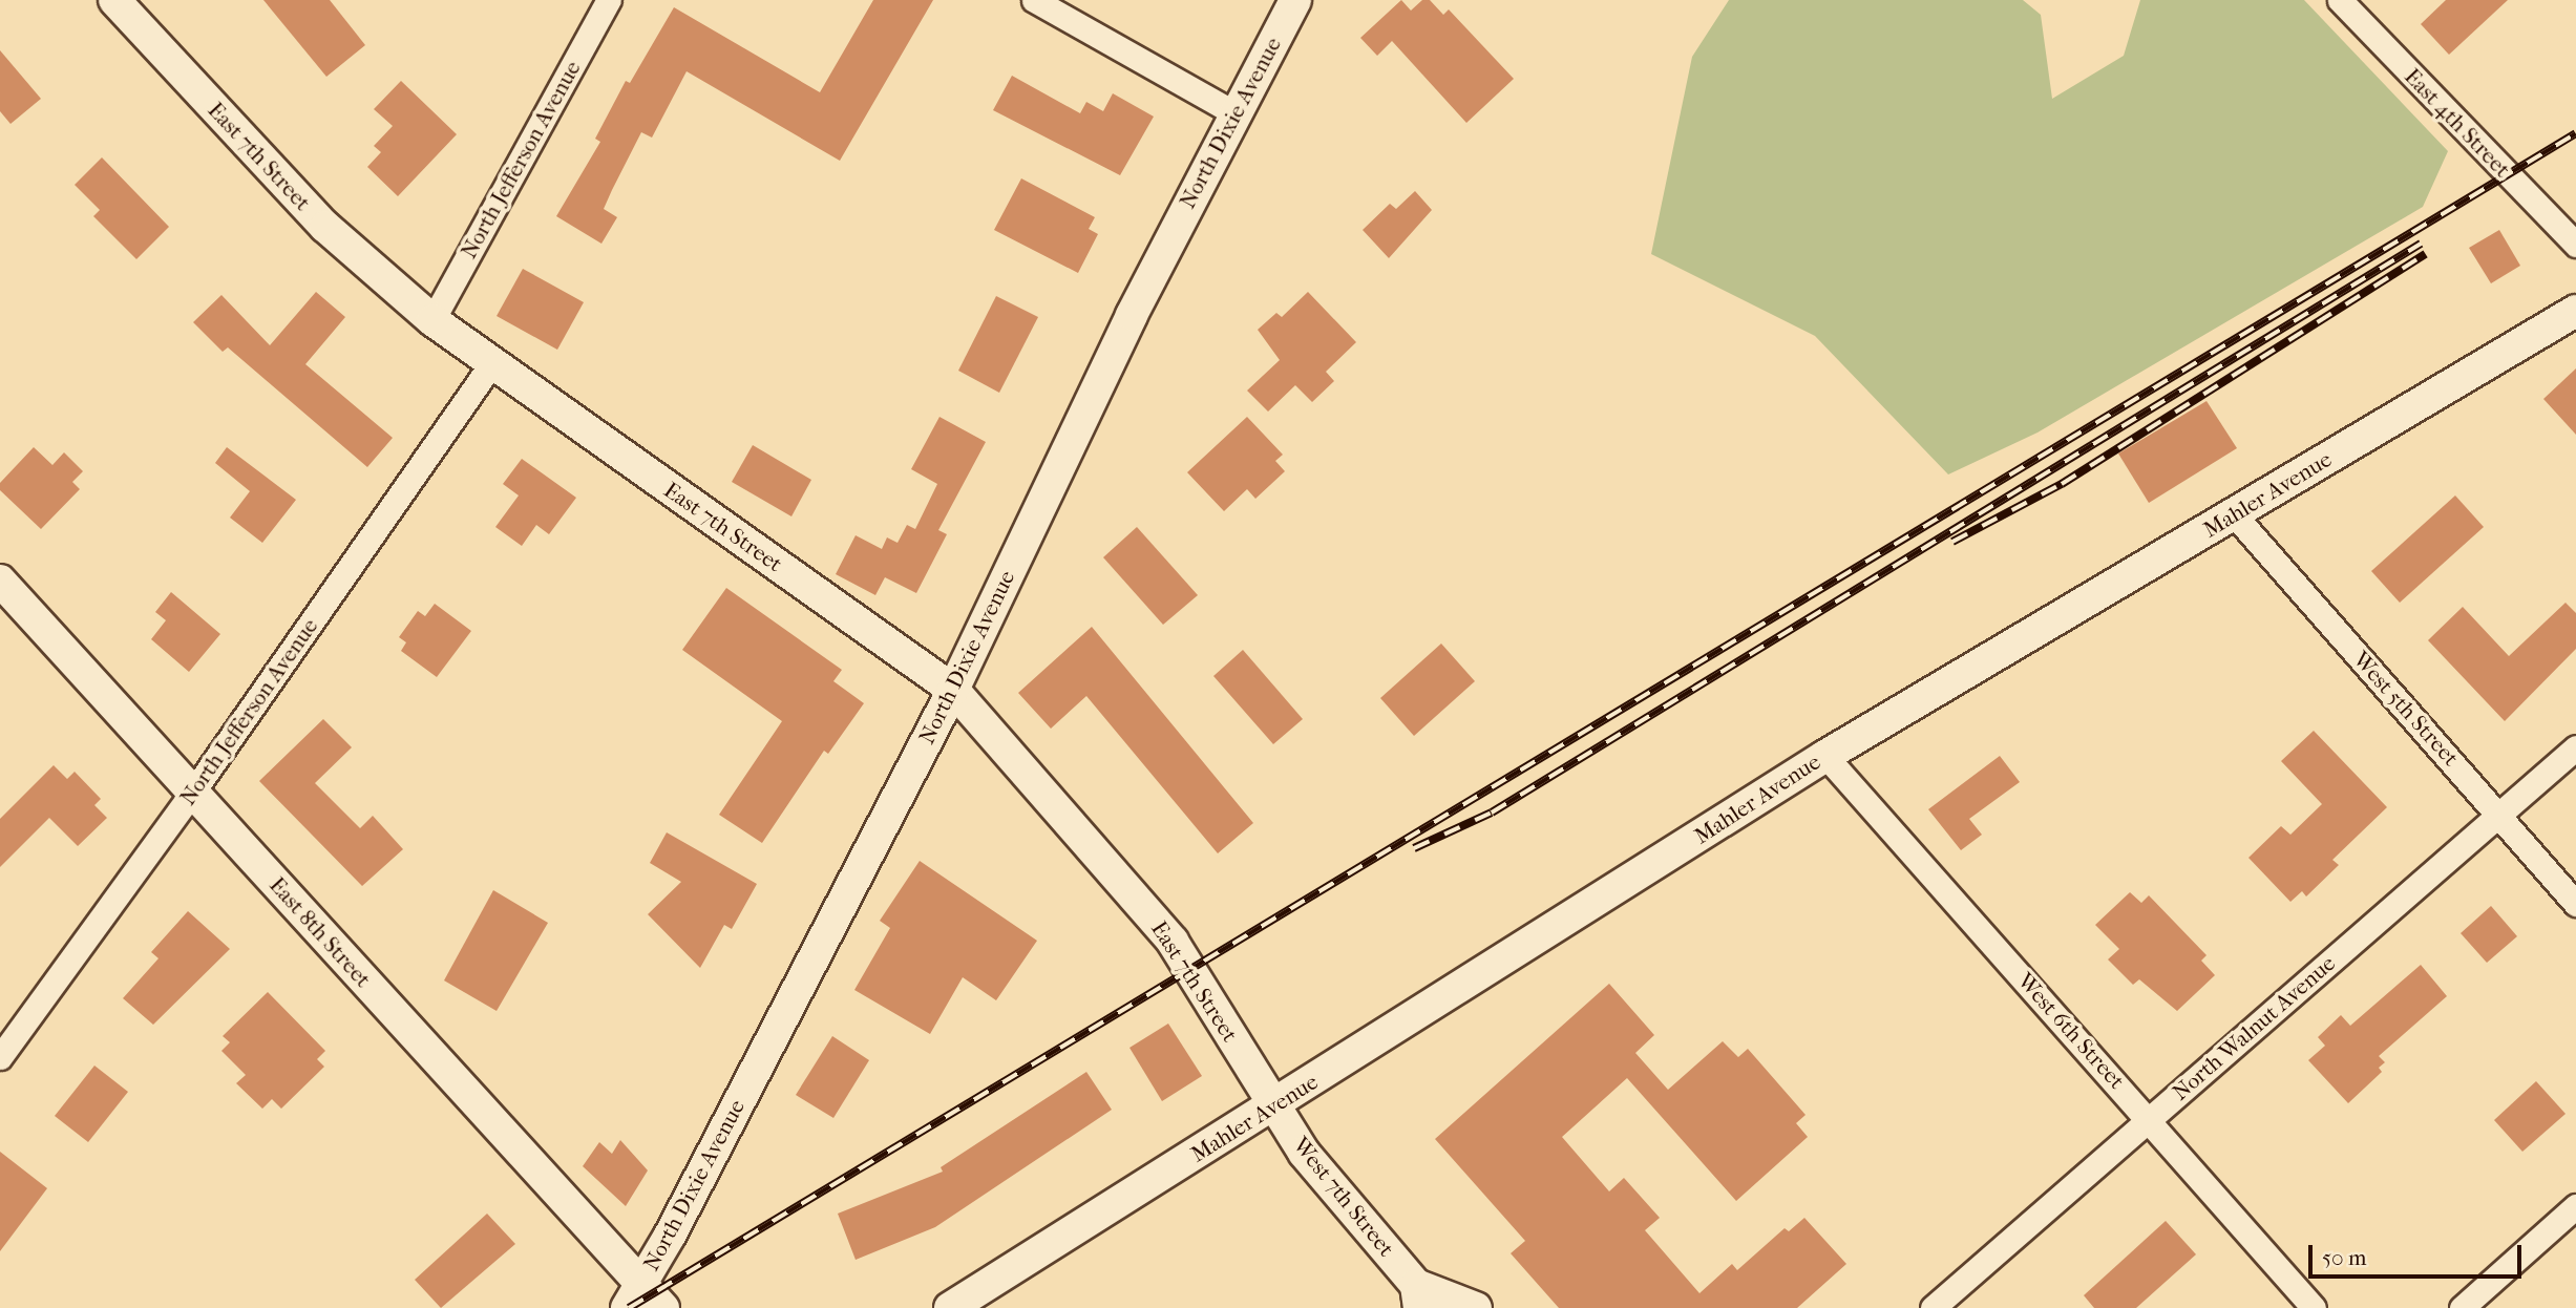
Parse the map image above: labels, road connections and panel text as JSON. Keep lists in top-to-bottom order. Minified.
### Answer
{"streets":{"street":["North Dixie Avenue","East 4th Street","East 7th Street","North Jefferson Avenue","Mahler Avenue","West 5th Street","East 8th Street","North Walnut Avenue","West 6th Street","West 7th Street"]},"crossings":[["North Dixie Avenue","East 7th Street"],["North Dixie Avenue","East 8th Street"],["East 7th Street","North Jefferson Avenue"],["East 7th Street","Mahler Avenue"],["East 7th Street","West 7th Street"],["North Jefferson Avenue","East 8th Street"],["Mahler Avenue","West 5th Street"],["Mahler Avenue","West 6th Street"],["Mahler Avenue","West 7th Street"],["West 5th Street","North Walnut Avenue"],["North Walnut Avenue","West 6th Street"]],"scale_bar":"50 m"}
